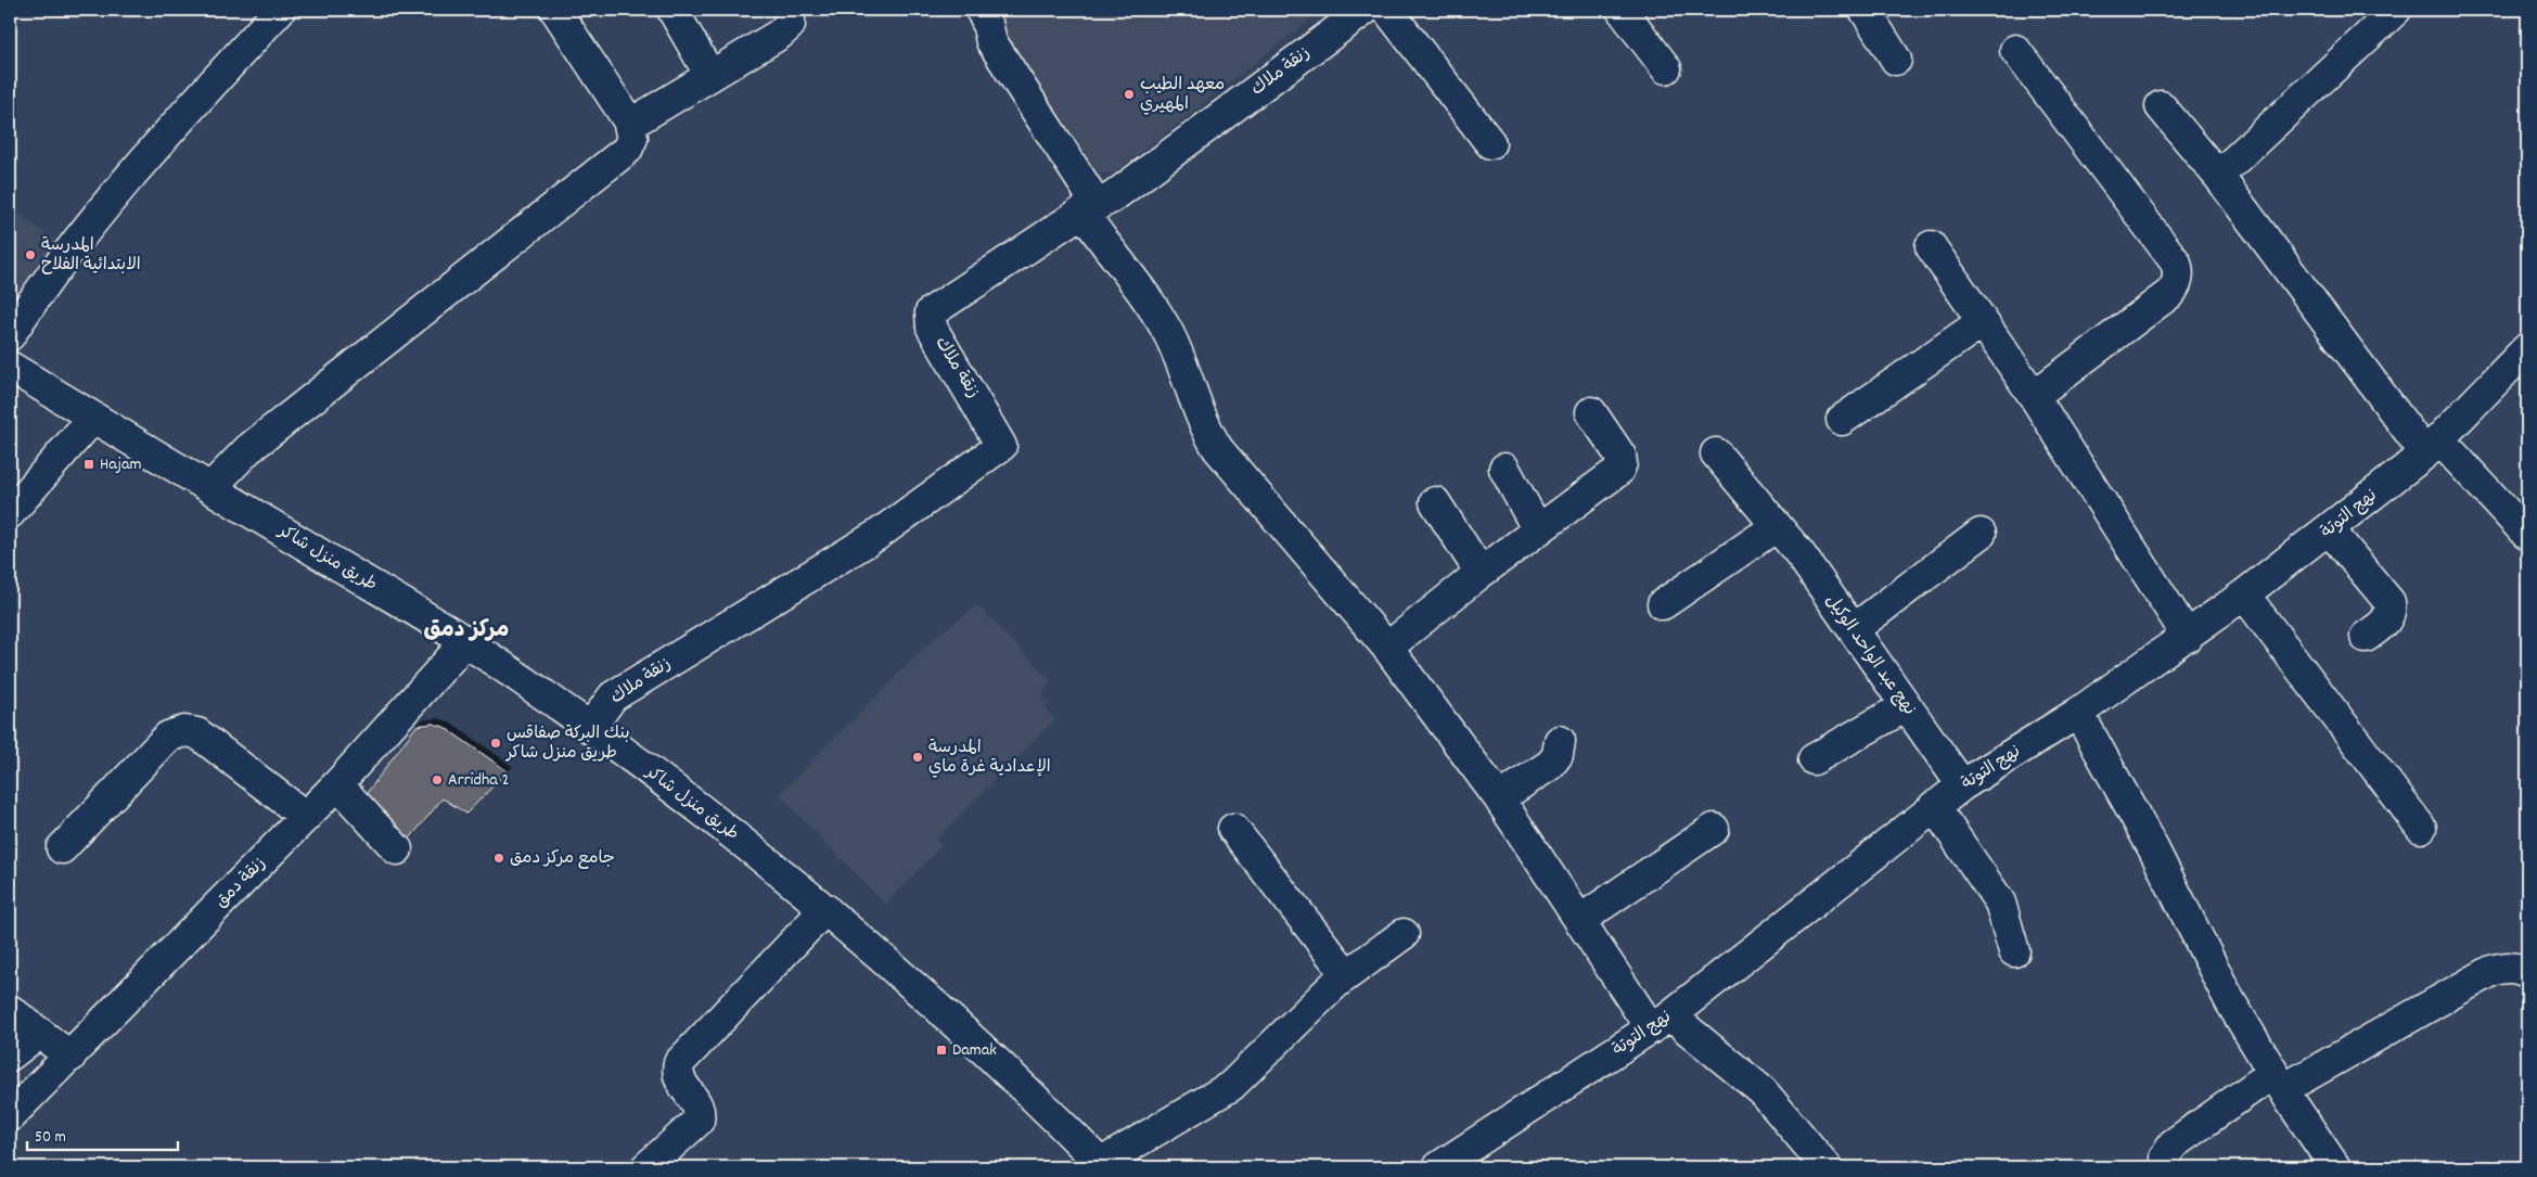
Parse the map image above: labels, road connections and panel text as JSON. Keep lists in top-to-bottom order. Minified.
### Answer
{"streets":{"street":["زنقة ملاك","نهج التوتة","طريق منزل شاكر","نهج عبد الواحد الوكيل","زنقة دمق"]},"crossings":[["زنقة ملاك","طريق منزل شاكر"],["نهج التوتة","نهج عبد الواحد الوكيل"],["طريق منزل شاكر","زنقة دمق"]],"districts":["مركز دمق"],"places":{"other":["معهد الطيب المهيري","المدرسة الابتدائية الفلاح","بنك البركة صفاقس طريق منزل شاكر","المدرسة الإعدادية غرة ماي","Arridha 2","جامع مركز دمق"],"transit":["Hajam","Damak"]},"scale_bar":"50 m"}
